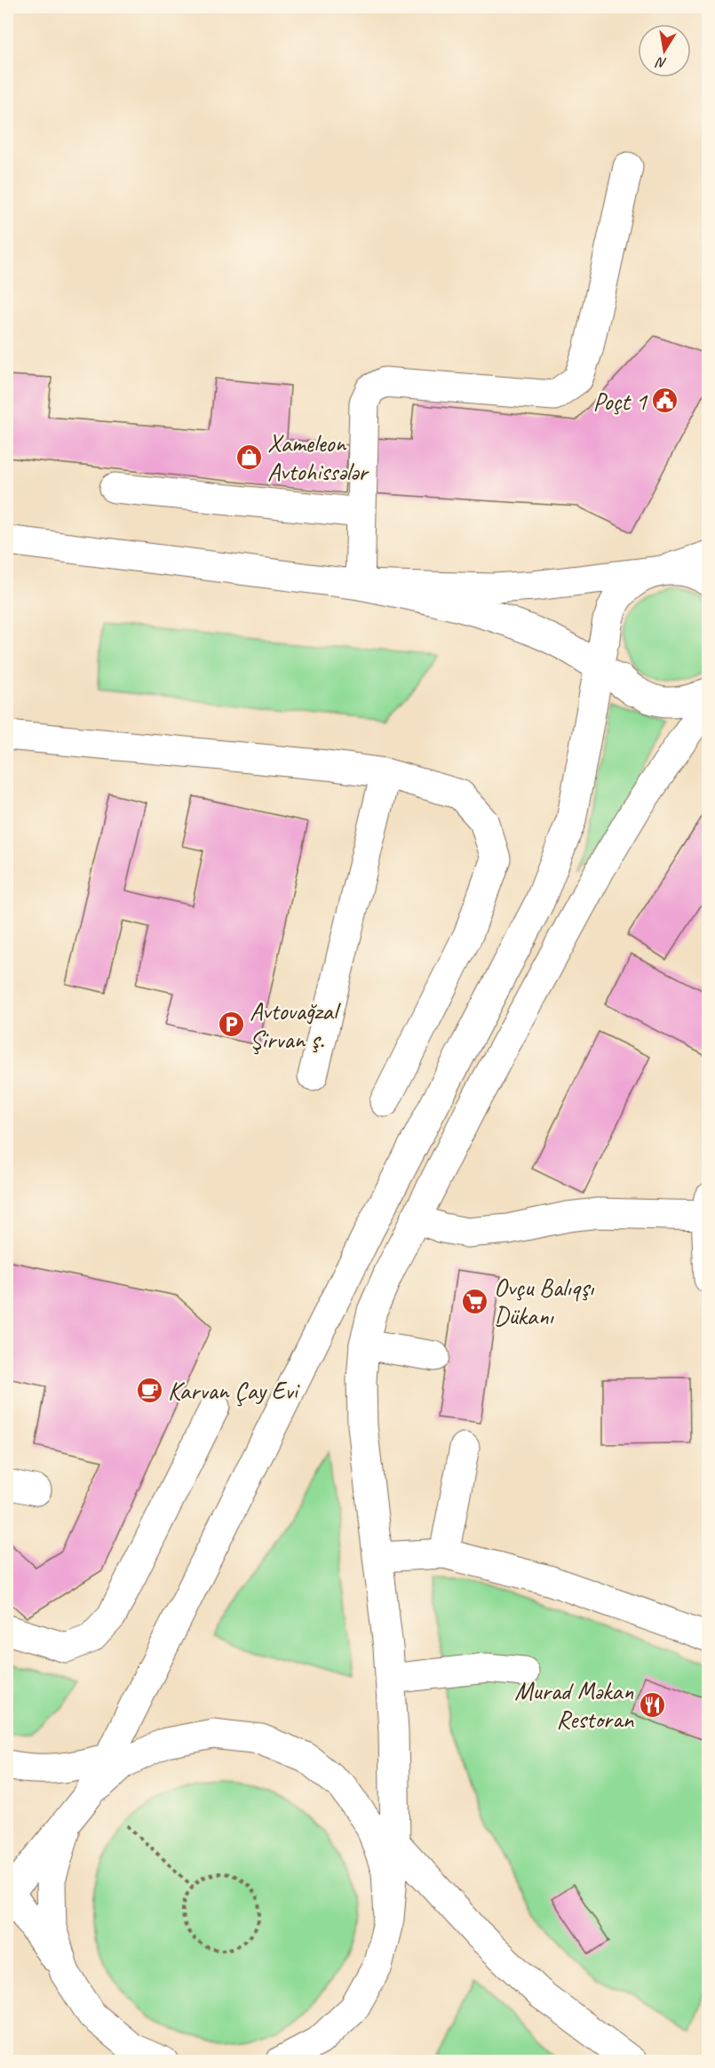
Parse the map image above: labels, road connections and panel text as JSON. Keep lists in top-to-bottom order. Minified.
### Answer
{"places":{"public building":["Poçt 1"],"shop":["Xameleon Avtohissələr"],"parking":["Avtovağzal Şirvan ş."],"supermarket":["Ovçu Balıqşı Dükanı"],"cafe":["Karvan Çay Evi"],"restaurant":["Murad Məkan Restoran"]},"north":"bottom"}
